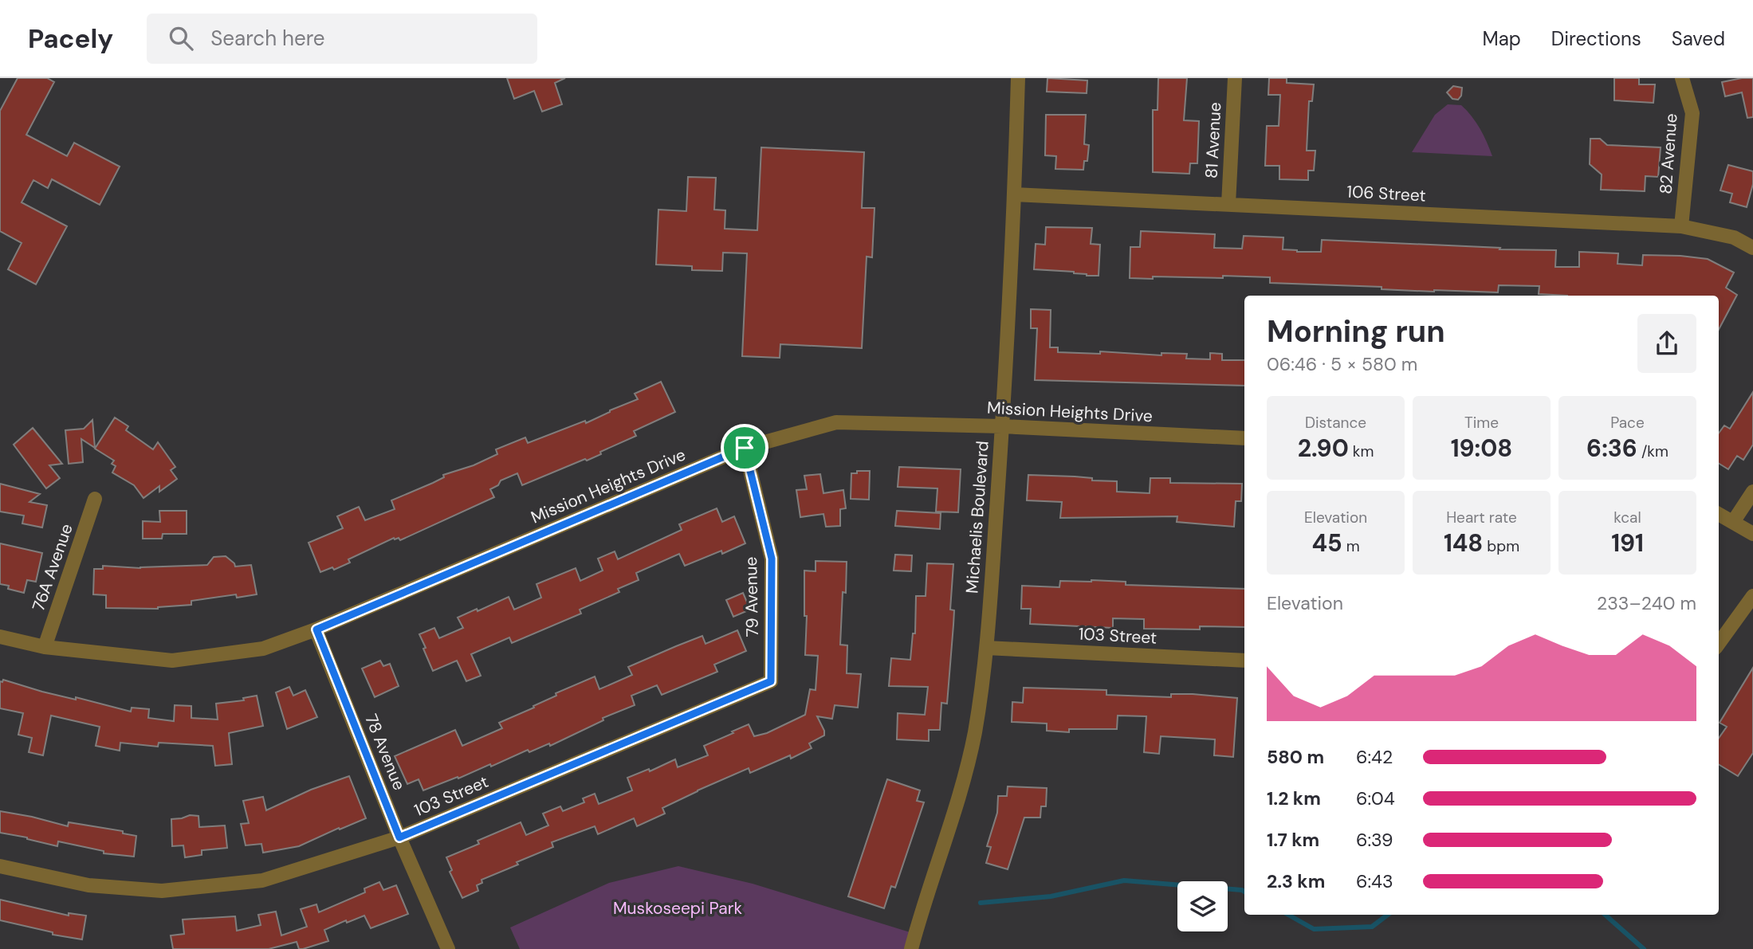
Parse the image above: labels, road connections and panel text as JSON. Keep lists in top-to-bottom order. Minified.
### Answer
{"streets":{"street":["81 Avenue","82 Avenue","106 Street","Mission Heights Drive","Michaelis Boulevard","76A Avenue","79 Avenue","103 Street","78 Avenue"]},"crossings":[["81 Avenue","106 Street"],["82 Avenue","106 Street"],["106 Street","Michaelis Boulevard"],["Mission Heights Drive","Michaelis Boulevard"],["Mission Heights Drive","76A Avenue"],["Mission Heights Drive","79 Avenue"],["Mission Heights Drive","78 Avenue"],["Michaelis Boulevard","103 Street"],["79 Avenue","103 Street"],["103 Street","78 Avenue"]],"parks":["Muskoseepi Park"],"page":{"header":"Pacely","search":"Search here","nav":["Map","Directions","Saved"],"heading":["Morning run","06:46 · 5 × 580 m"],"stats":[["Distance","2.90 km"],["Time","19:08"],["Pace","6:36 /km"],["Elevation","45 m"],["Heart rate","148 bpm"],["kcal","191"]],"chart":["Elevation","233–240 m"],"list":[{"name":"580 m","note":"6:42"},{"name":"1.2 km","note":"6:04"},{"name":"1.7 km","note":"6:39"},{"name":"2.3 km","note":"6:43"}]}}
